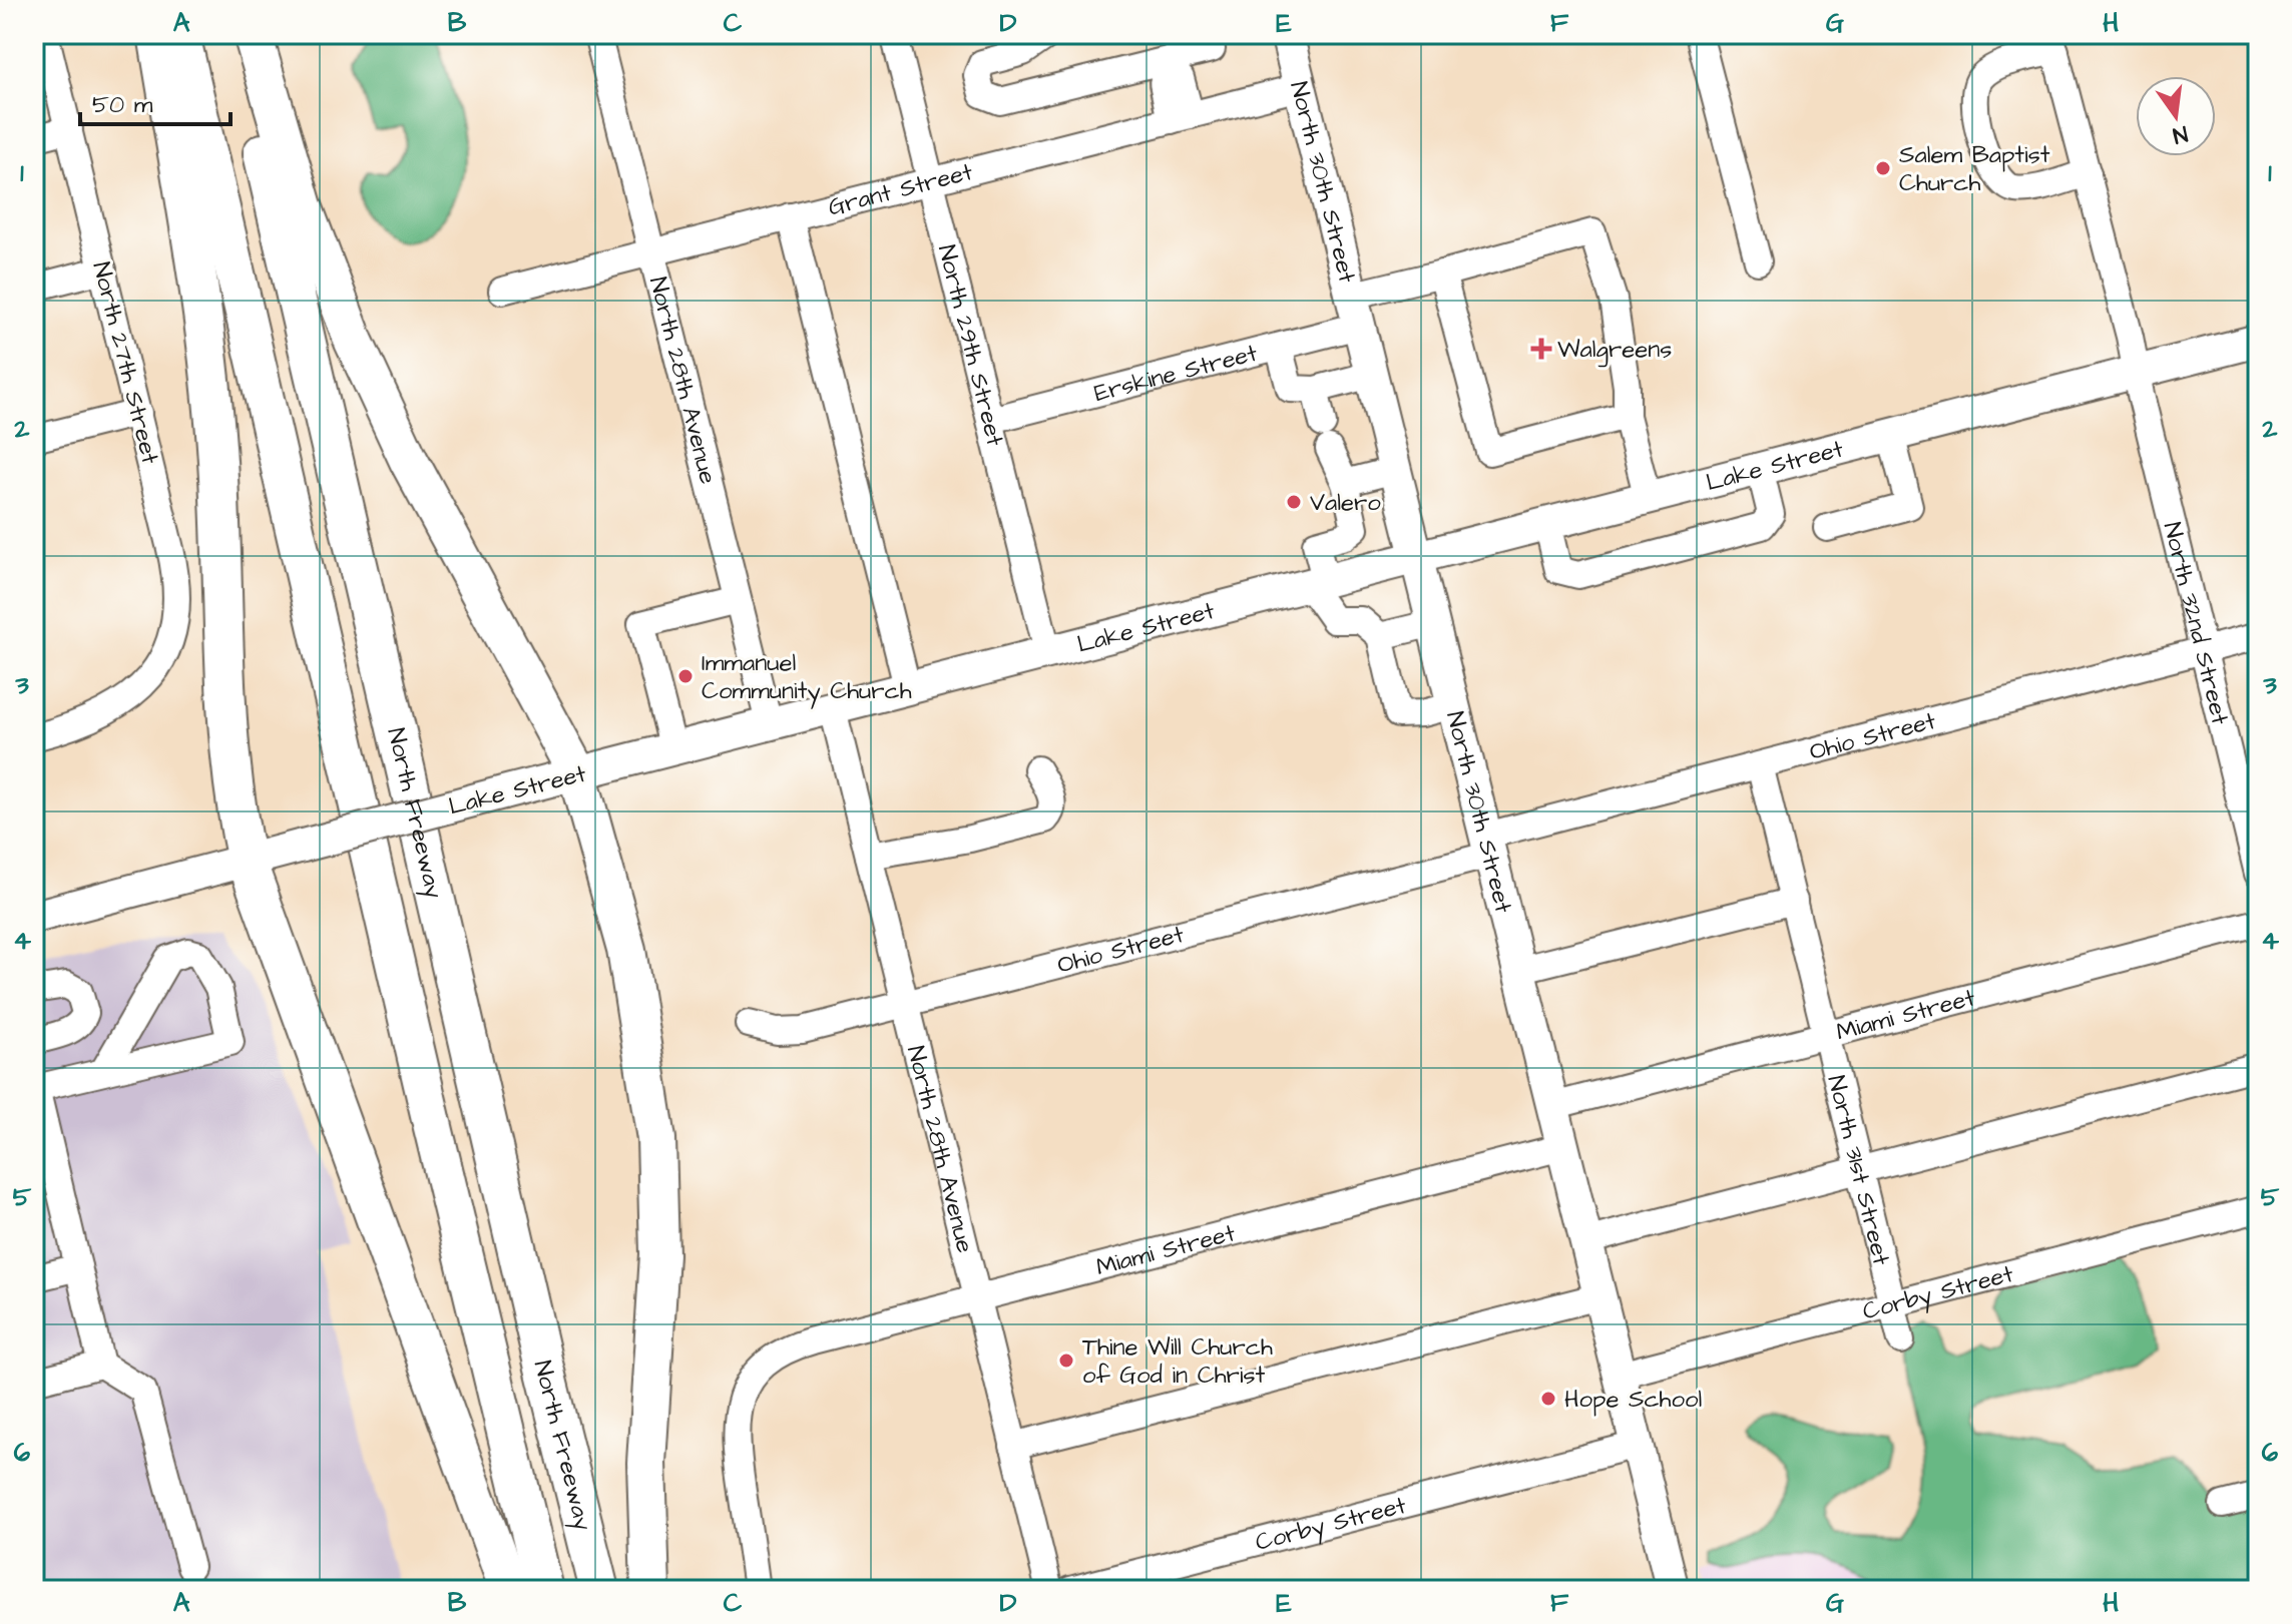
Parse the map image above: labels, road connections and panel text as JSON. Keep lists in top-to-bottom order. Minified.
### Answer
{"streets":{"highway":["North Freeway"],"main road":["North 30th Street","Lake Street"],"street":["Grant Street","North 29th Street","North 27th Street","Erskine Street","North 28th Avenue","North 32nd Street","Ohio Street","Miami Street","North 31st Street","Corby Street"]},"crossings":[["North 30th Street","Grant Street"],["North 30th Street","Erskine Street"],["North 30th Street","Lake Street"],["North 30th Street","Ohio Street"],["North 30th Street","Miami Street"],["North 30th Street","Corby Street"],["Grant Street","North 29th Street"],["Grant Street","North 28th Avenue"],["North 29th Street","Erskine Street"],["North 29th Street","Lake Street"],["North 28th Avenue","Lake Street"],["North 28th Avenue","Ohio Street"],["North 28th Avenue","Miami Street"],["Lake Street","North 32nd Street"],["North 32nd Street","Ohio Street"],["Ohio Street","North 31st Street"],["Miami Street","North 31st Street"],["North 31st Street","Corby Street"]],"places":{"other":["Salem Baptist Church","Valero","Immanuel Community Church","Thine Will Church of God in Christ","Hope School"],"health":["Walgreens"]},"scale_bar":"50 m","north":"bottom","grid":{"columns":["A","B","C","D","E","F","G","H"],"rows":["1","2","3","4","5","6"]}}
